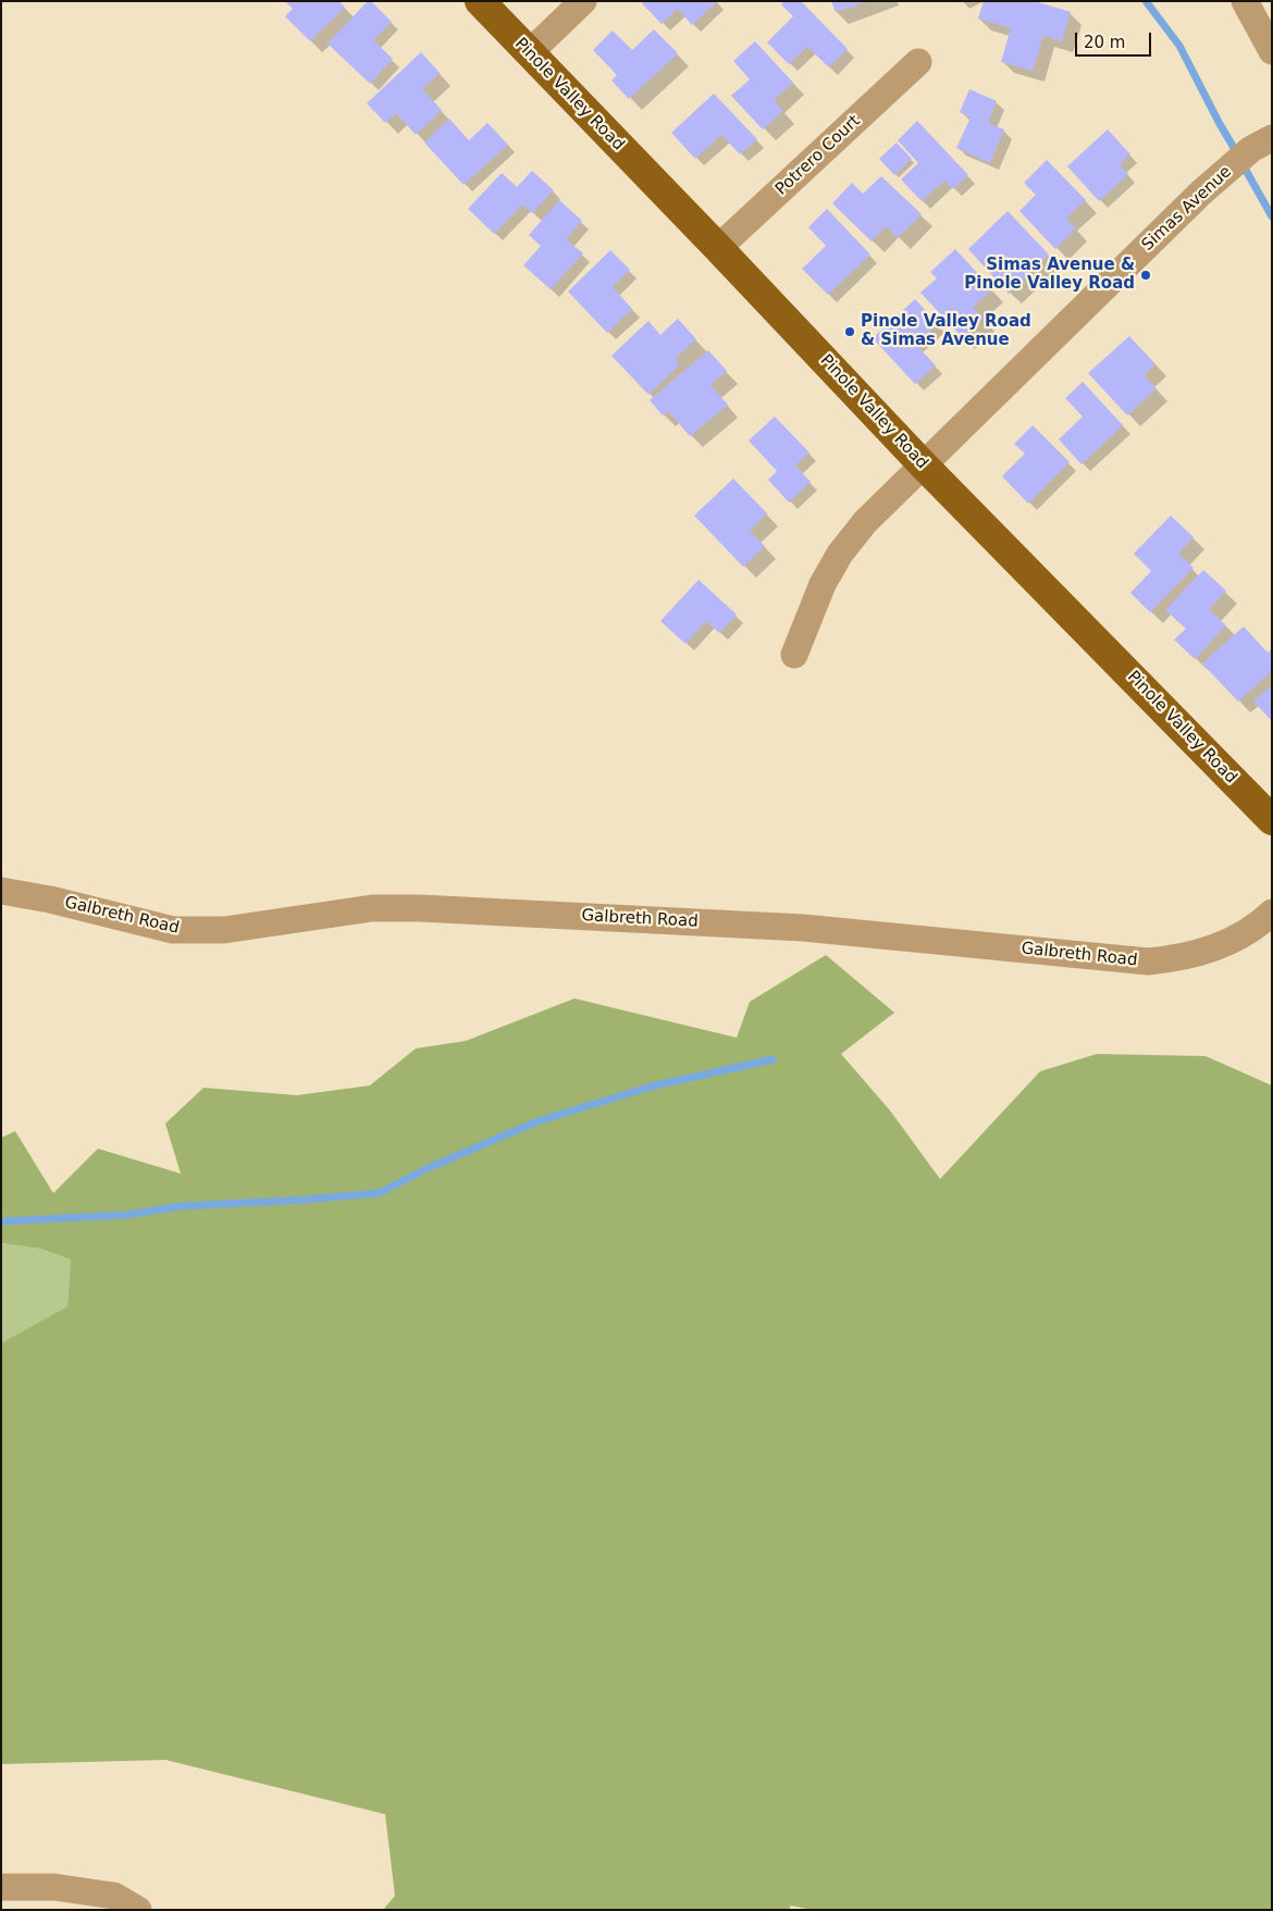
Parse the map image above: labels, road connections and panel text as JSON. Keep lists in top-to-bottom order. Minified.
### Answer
{"streets":{"main road":["Pinole Valley Road"],"street":["Potrero Court","Simas Avenue","Galbreth Road"]},"crossings":[["Pinole Valley Road","Potrero Court"],["Pinole Valley Road","Simas Avenue"]],"places":["Simas Avenue & Pinole Valley Road","Pinole Valley Road & Simas Avenue"],"scale_bar":"20 m"}
